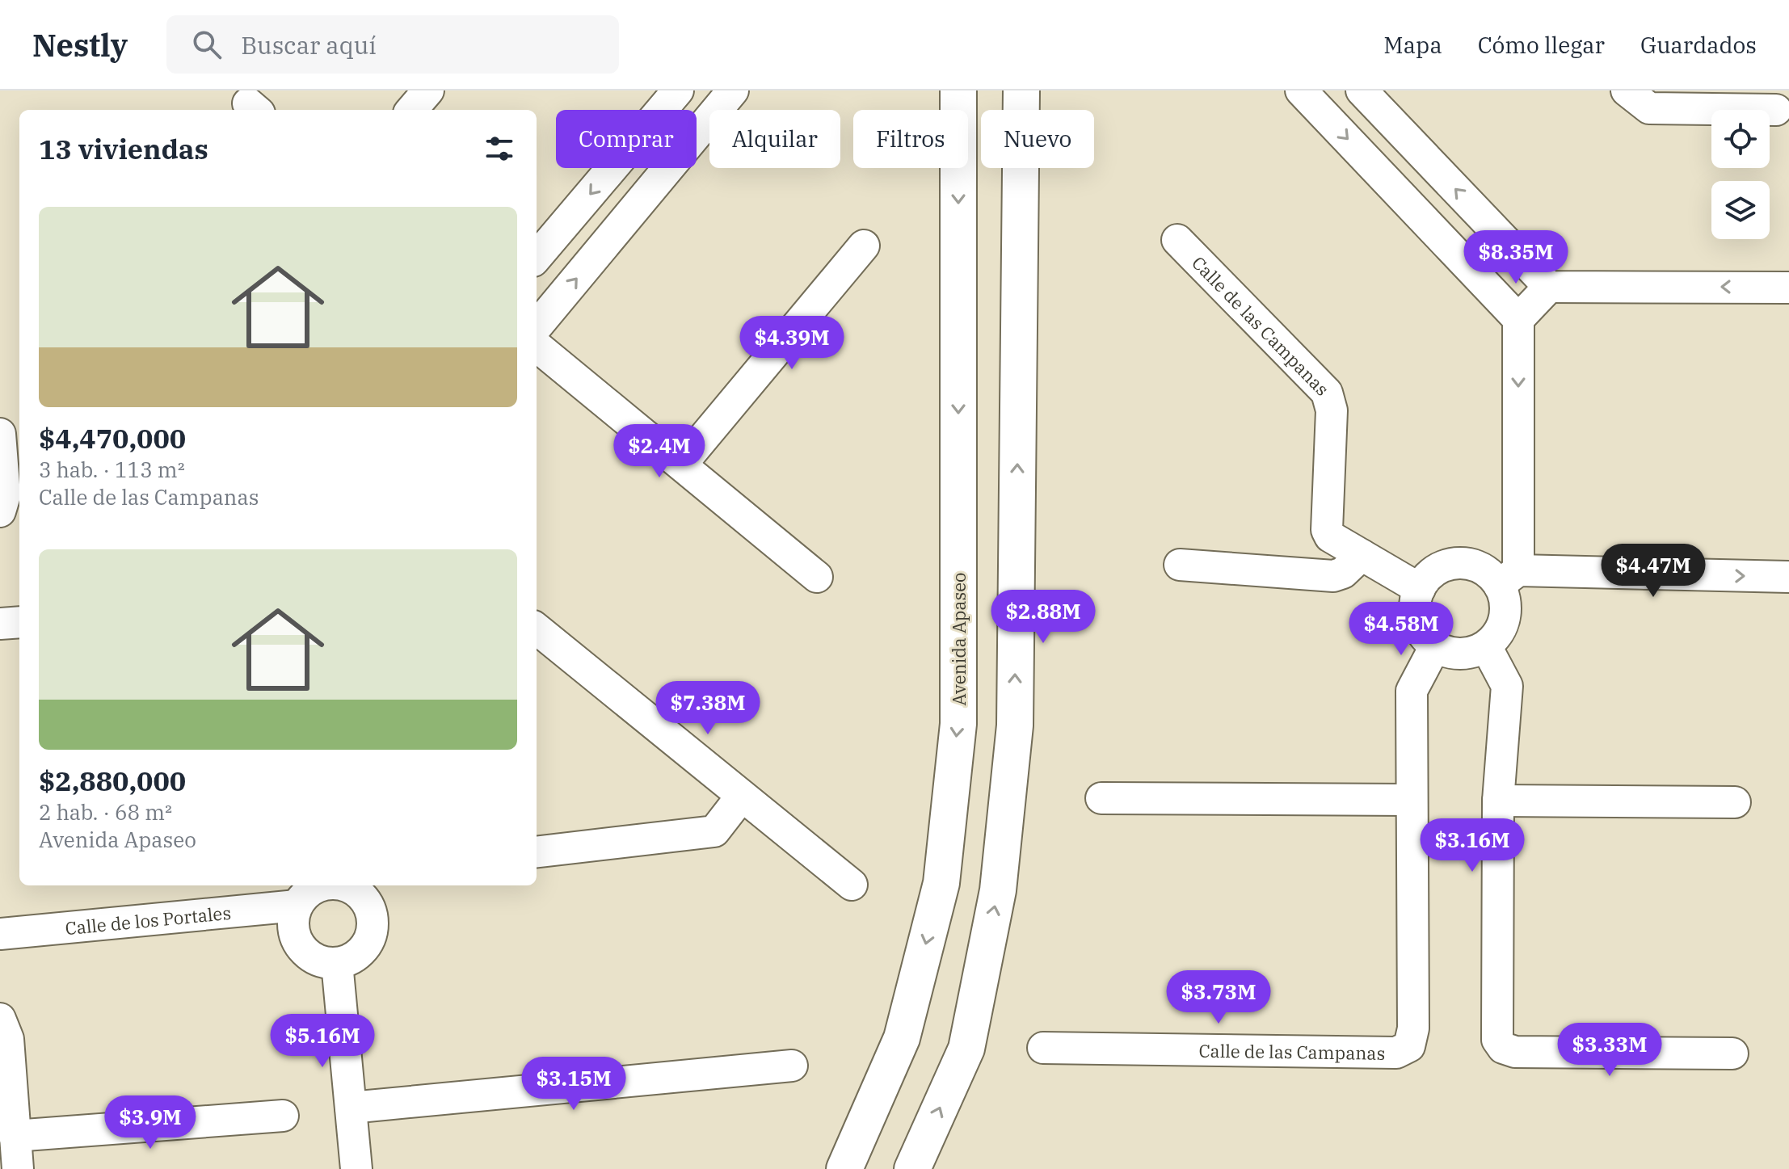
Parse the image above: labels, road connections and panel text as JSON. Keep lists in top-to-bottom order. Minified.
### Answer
{"streets":{"street":["Calle de las Campanas","Avenida Apaseo","Calle de los Portales"]},"page":{"header":"Nestly","search":"Buscar aquí","nav":["Mapa","Cómo llegar","Guardados"],"chip":["Comprar","Alquilar","Filtros","Nuevo"],"heading":"13 viviendas","list":[{"name":"$4,470,000","note":"3 hab. · 113 m² · Calle de las Campanas"},{"name":"$2,880,000","note":"2 hab. · 68 m² · Avenida Apaseo"}],"price":["$8.35M","$4.39M","$2.4M","$4.47M","$2.88M","$4.58M","$7.38M","$3.16M","$3.73M","$5.16M","$3.33M","$3.15M","$3.9M"]}}
